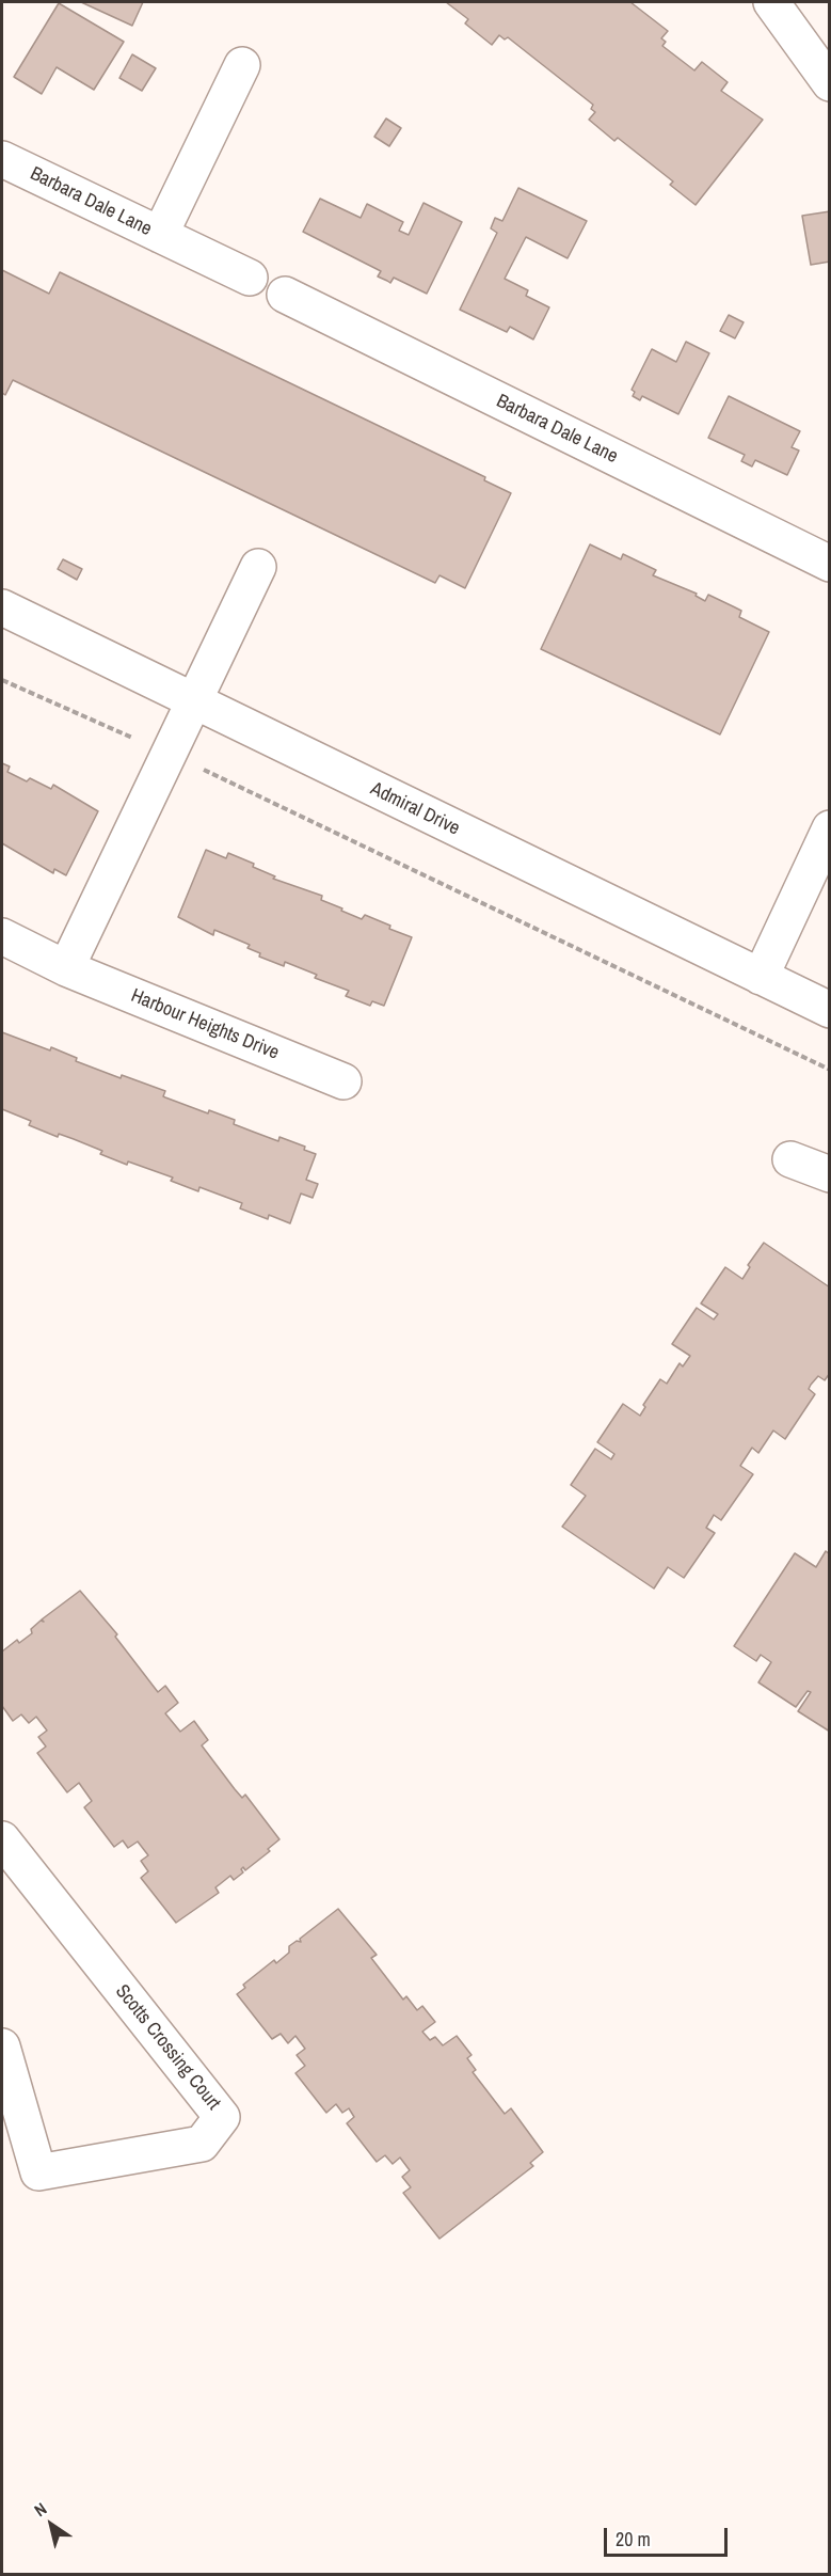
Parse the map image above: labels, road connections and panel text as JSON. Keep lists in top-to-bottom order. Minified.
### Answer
{"streets":{"street":["Barbara Dale Lane","Admiral Drive","Harbour Heights Drive","Scotts Crossing Court"]},"scale_bar":"20 m","north":"top left"}
